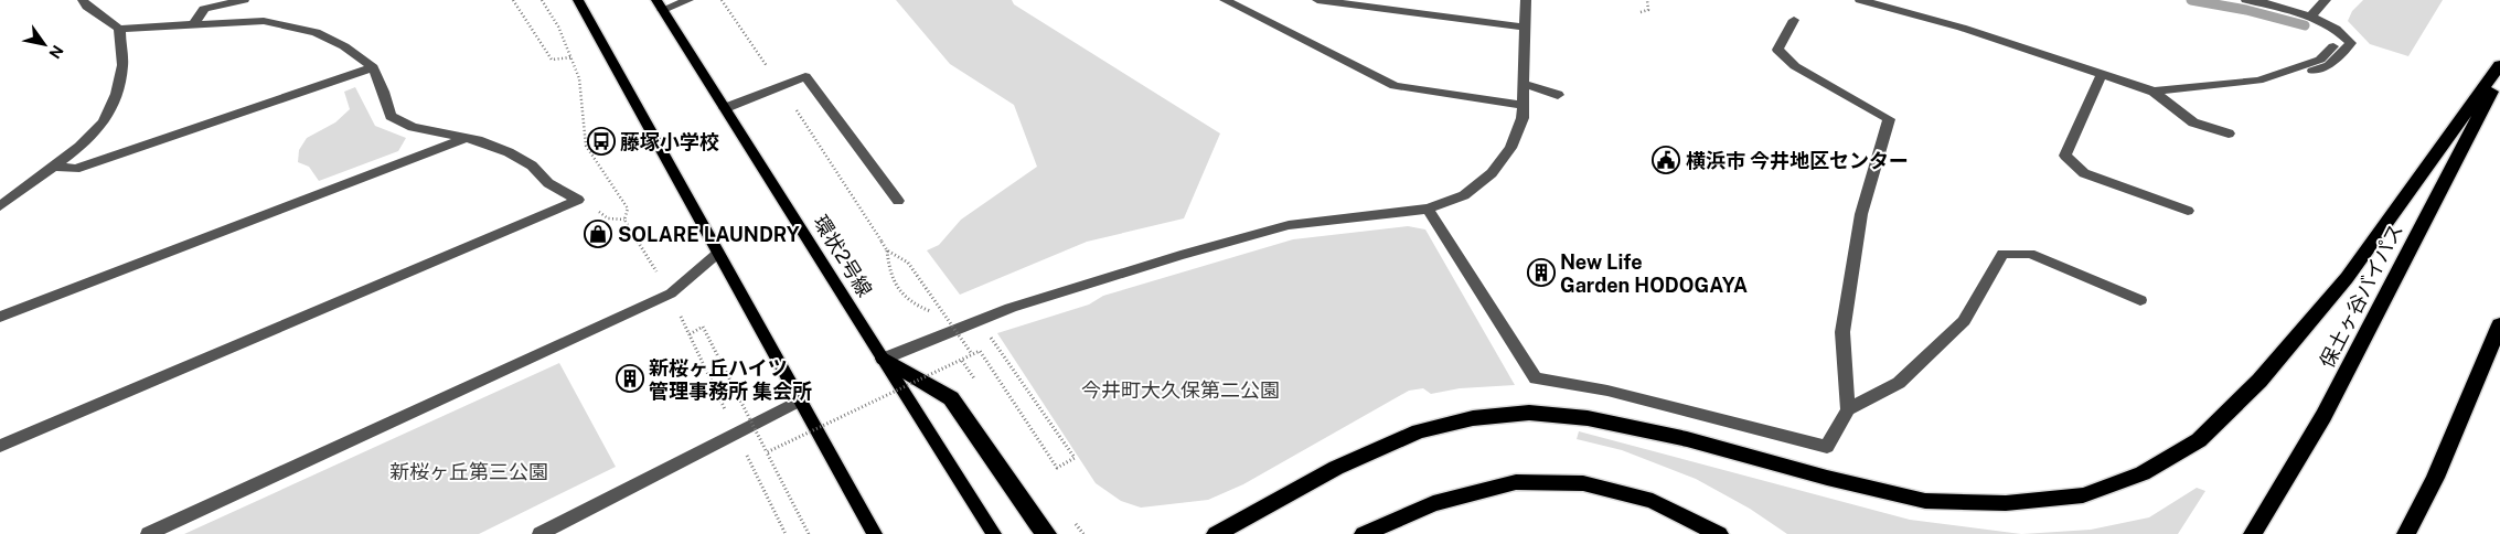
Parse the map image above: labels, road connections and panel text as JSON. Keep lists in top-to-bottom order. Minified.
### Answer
{"streets":{"highway":["保土ヶ谷バイパス"],"main road":["環状2号線"]},"parks":["今井町大久保第二公園","新桜ヶ丘第三公園"],"places":{"bus stop":["藤塚小学校"],"public building":["横浜市 今井地区センター"],"shop":["SOLARE LAUNDRY"],"building":["New Life Garden HODOGAYA","新桜ヶ丘ハイツ 管理事務所 集会所"]},"north":"bottom right"}
